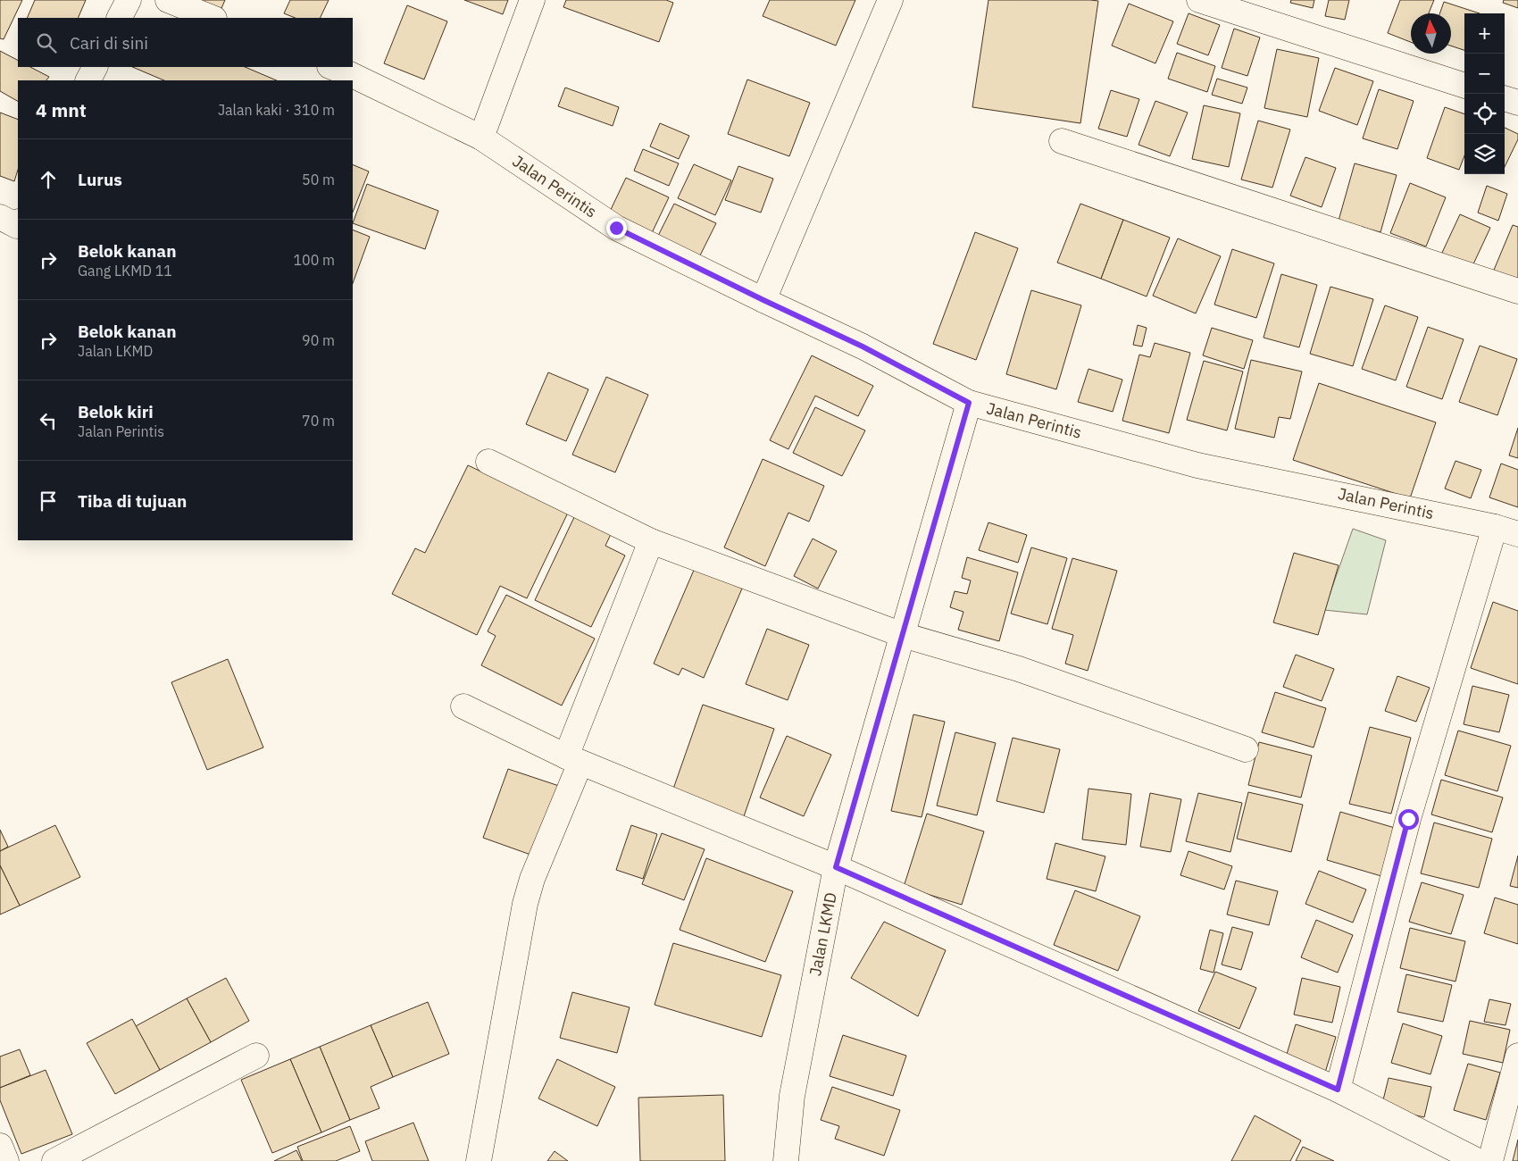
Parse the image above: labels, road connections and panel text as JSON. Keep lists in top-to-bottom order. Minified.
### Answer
{"streets":{"street":["Jalan Perintis","Jalan LKMD"]},"crossings":[["Jalan Perintis","Jalan LKMD"]],"north":"top","page":{"map_buttons":["+","−"],"search":"Cari di sini","heading":["4 mnt","Jalan kaki · 310 m"],"list":[["Lurus","50 m"],["Belok kanan","Gang LKMD 11","100 m"],["Belok kanan","Jalan LKMD","90 m"],["Belok kiri","Jalan Perintis","70 m"],"Tiba di tujuan"]}}
